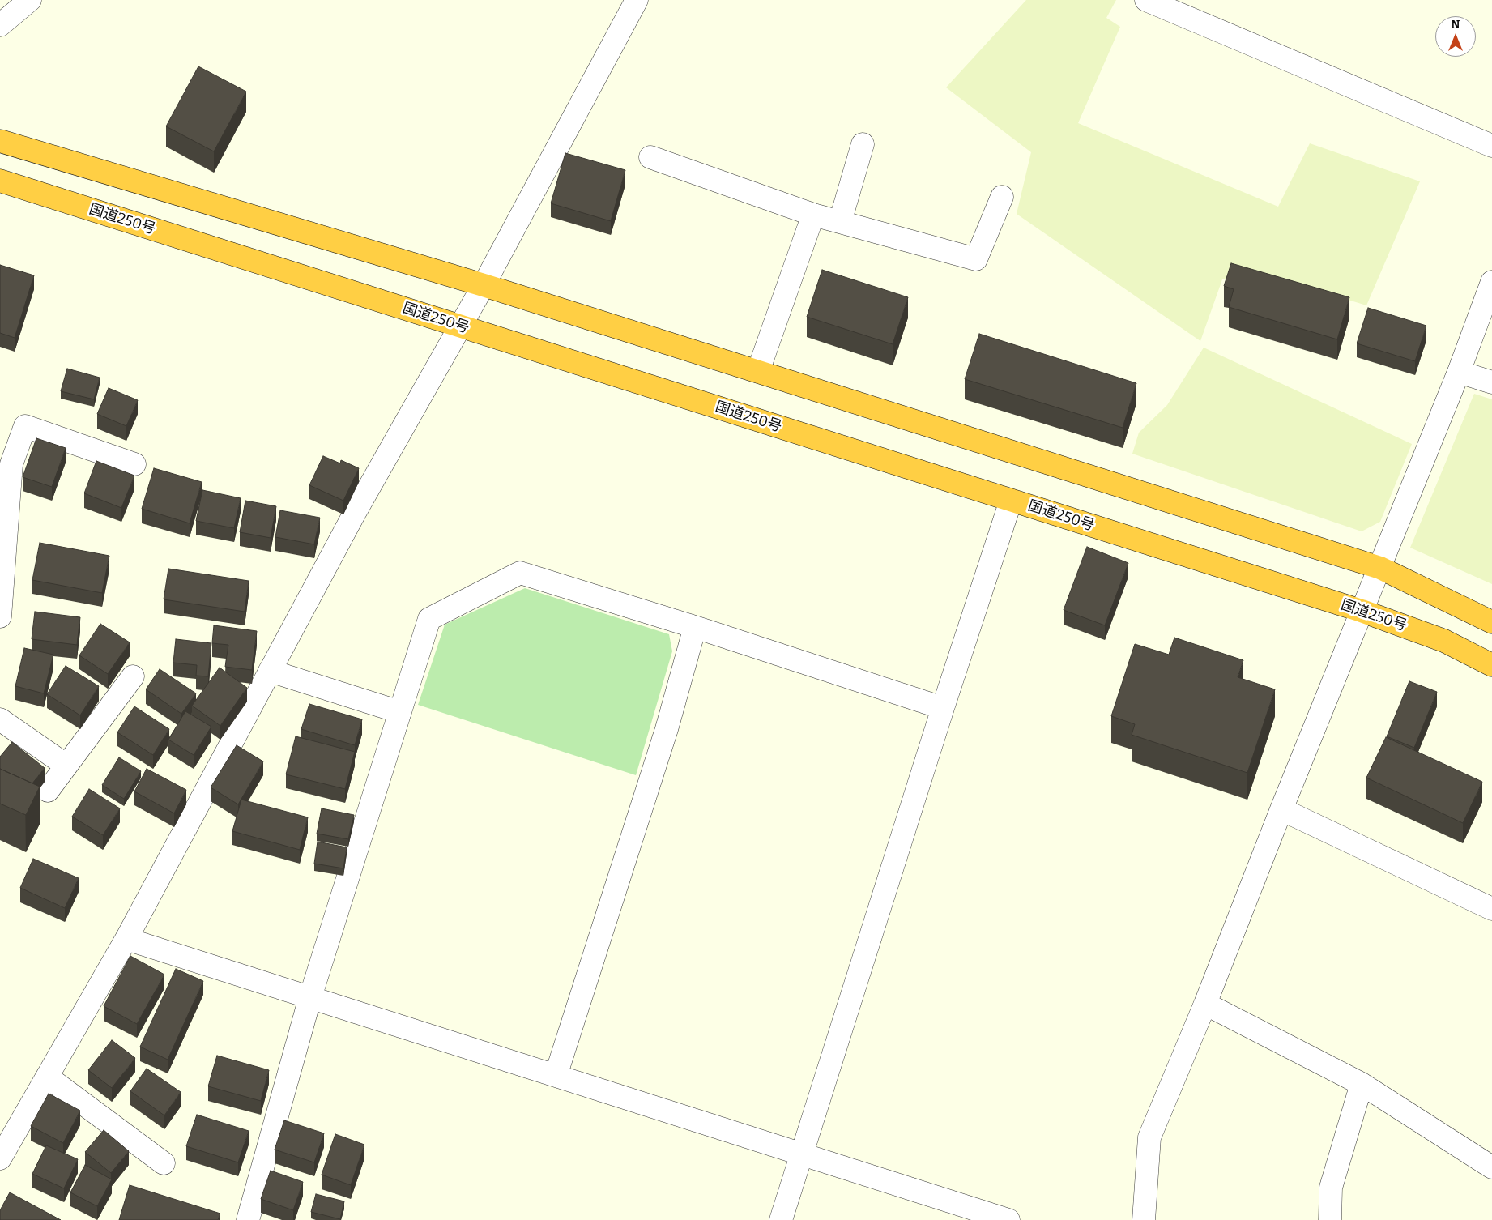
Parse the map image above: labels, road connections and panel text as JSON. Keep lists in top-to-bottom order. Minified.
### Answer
{"streets":{"highway":["国道250号"]},"north":"top"}
